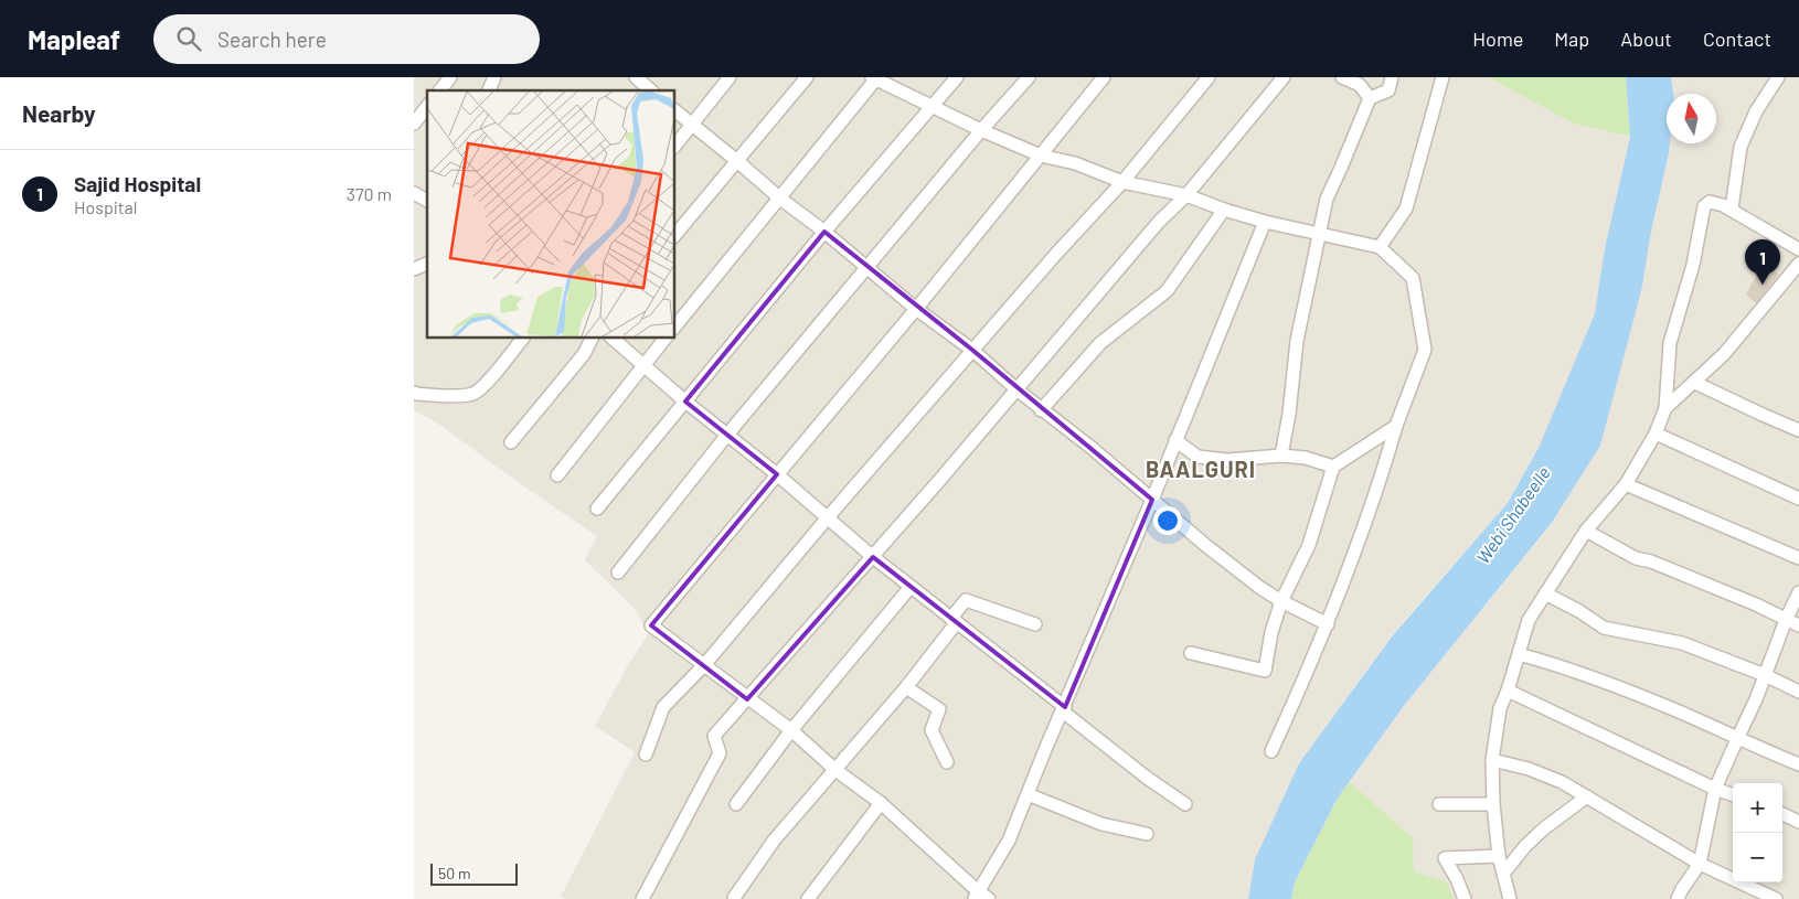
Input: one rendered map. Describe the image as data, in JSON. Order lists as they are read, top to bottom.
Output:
{
  "districts": ["BAALGURI"],
  "water": ["Webi Shabeelle"],
  "scale_bar": "50 m",
  "north": "top",
  "page": {
    "header": "Mapleaf",
    "search": "Search here",
    "nav": [
      "Home",
      "Map",
      "About",
      "Contact"
    ],
    "heading": "Nearby",
    "list": [
      {
        "mark": "1",
        "name": "Sajid Hospital",
        "note": "Hospital",
        "value": "370 m"
      }
    ],
    "pins": "1",
    "map_buttons": ["+", "−"],
    "scale": "50 m"
  }
}
